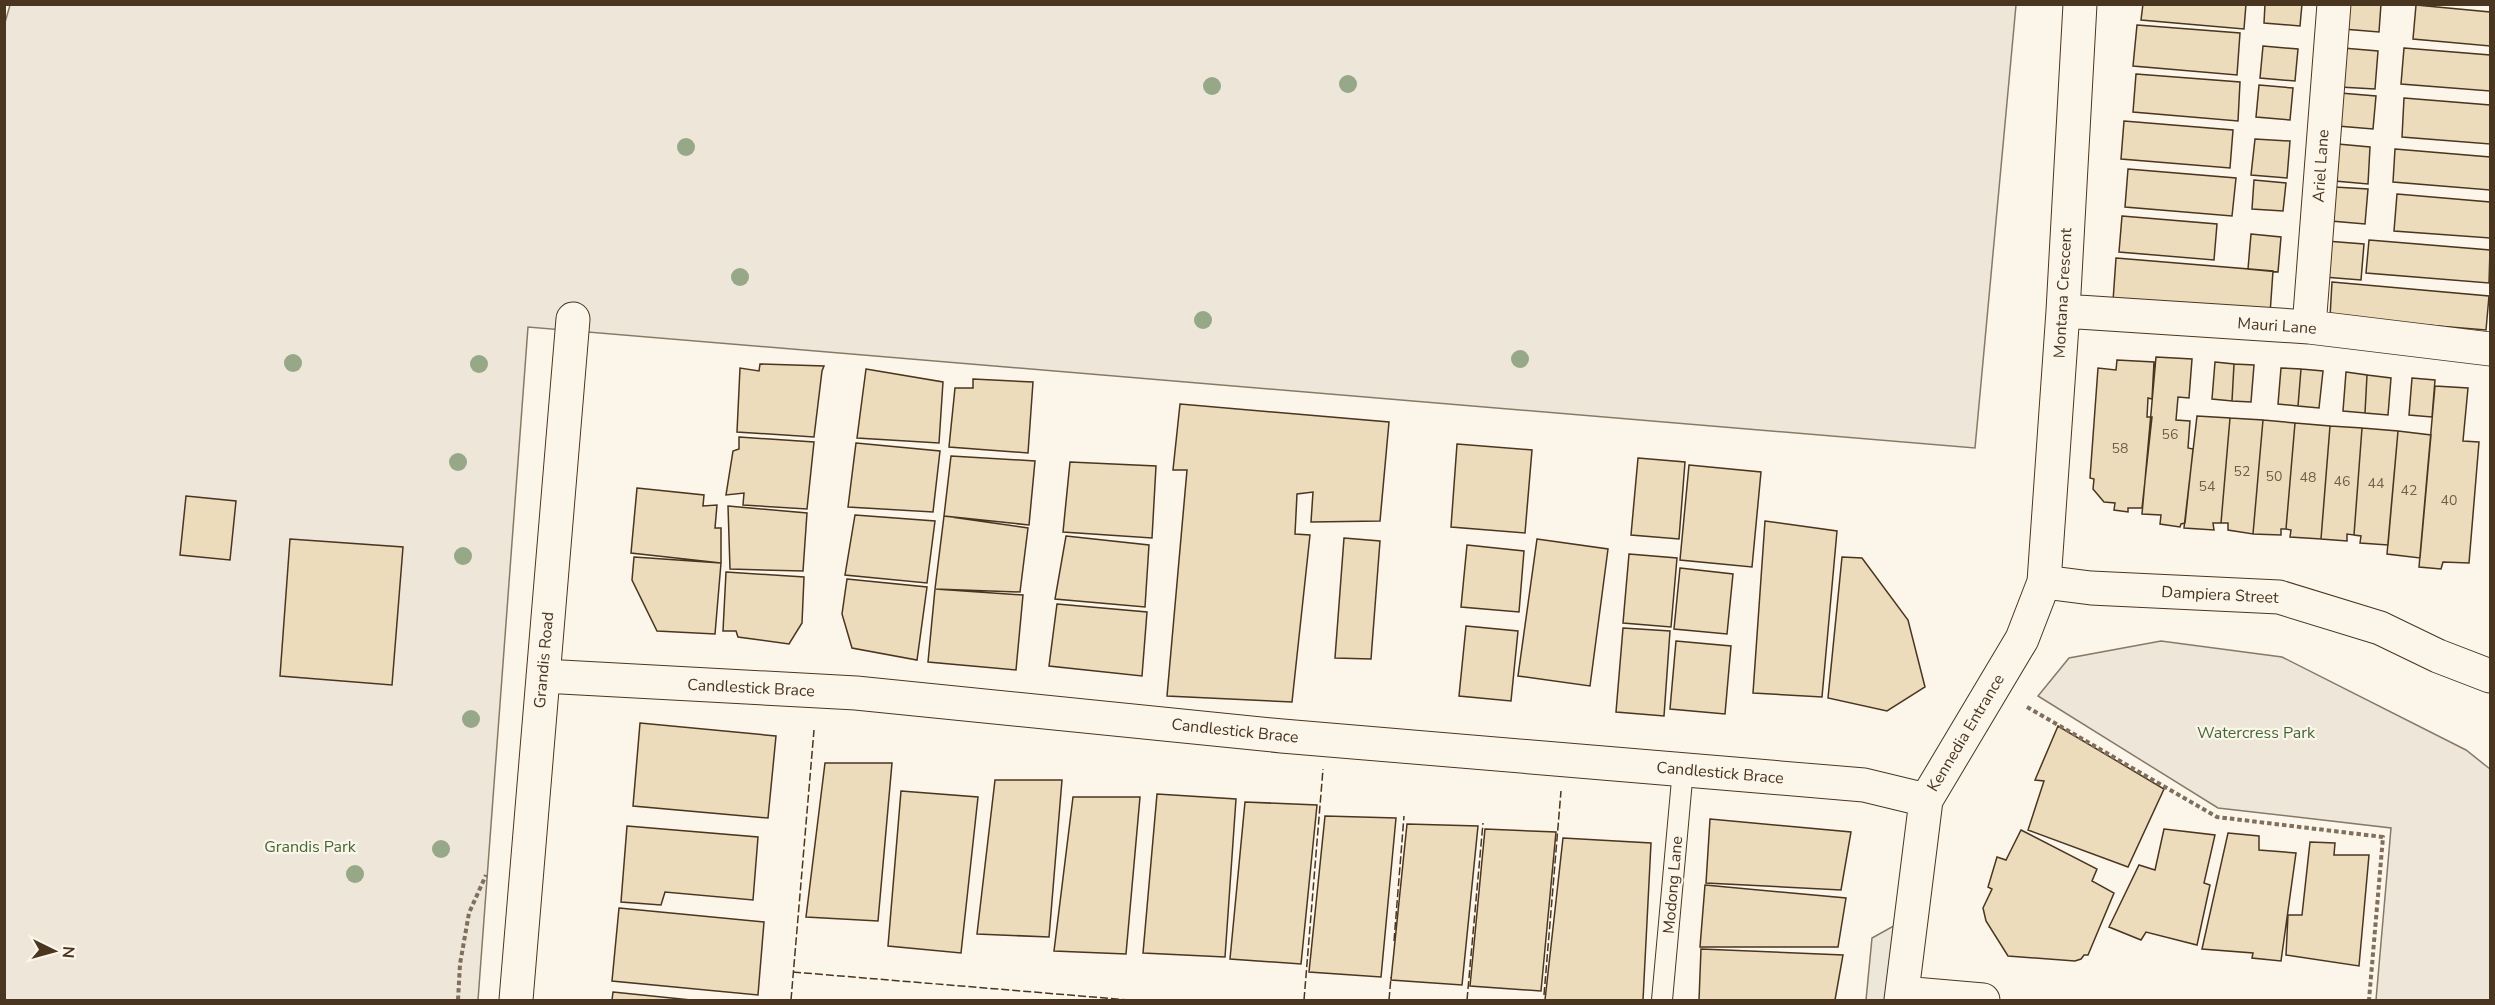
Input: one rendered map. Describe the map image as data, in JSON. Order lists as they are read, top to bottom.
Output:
{
  "streets": {
    "street": [
      "Ariel Lane",
      "Montana Crescent",
      "Mauri Lane",
      "Dampiera Street",
      "Grandis Road",
      "Candlestick Brace",
      "Kennedia Entrance"
    ],
    "lane": ["Modong Lane"]
  },
  "crossings": [
    ["Ariel Lane", "Mauri Lane"],
    ["Montana Crescent", "Mauri Lane"],
    ["Montana Crescent", "Dampiera Street"],
    ["Montana Crescent", "Kennedia Entrance"],
    ["Dampiera Street", "Kennedia Entrance"],
    ["Grandis Road", "Candlestick Brace"],
    ["Candlestick Brace", "Kennedia Entrance"],
    ["Candlestick Brace", "Modong Lane"]
  ],
  "parks": ["Watercress Park", "Grandis Park"],
  "house_numbers": [
    "56",
    "58",
    "52",
    "50",
    "48",
    "46",
    "44",
    "54",
    "42",
    "40"
  ],
  "north": "right"
}
